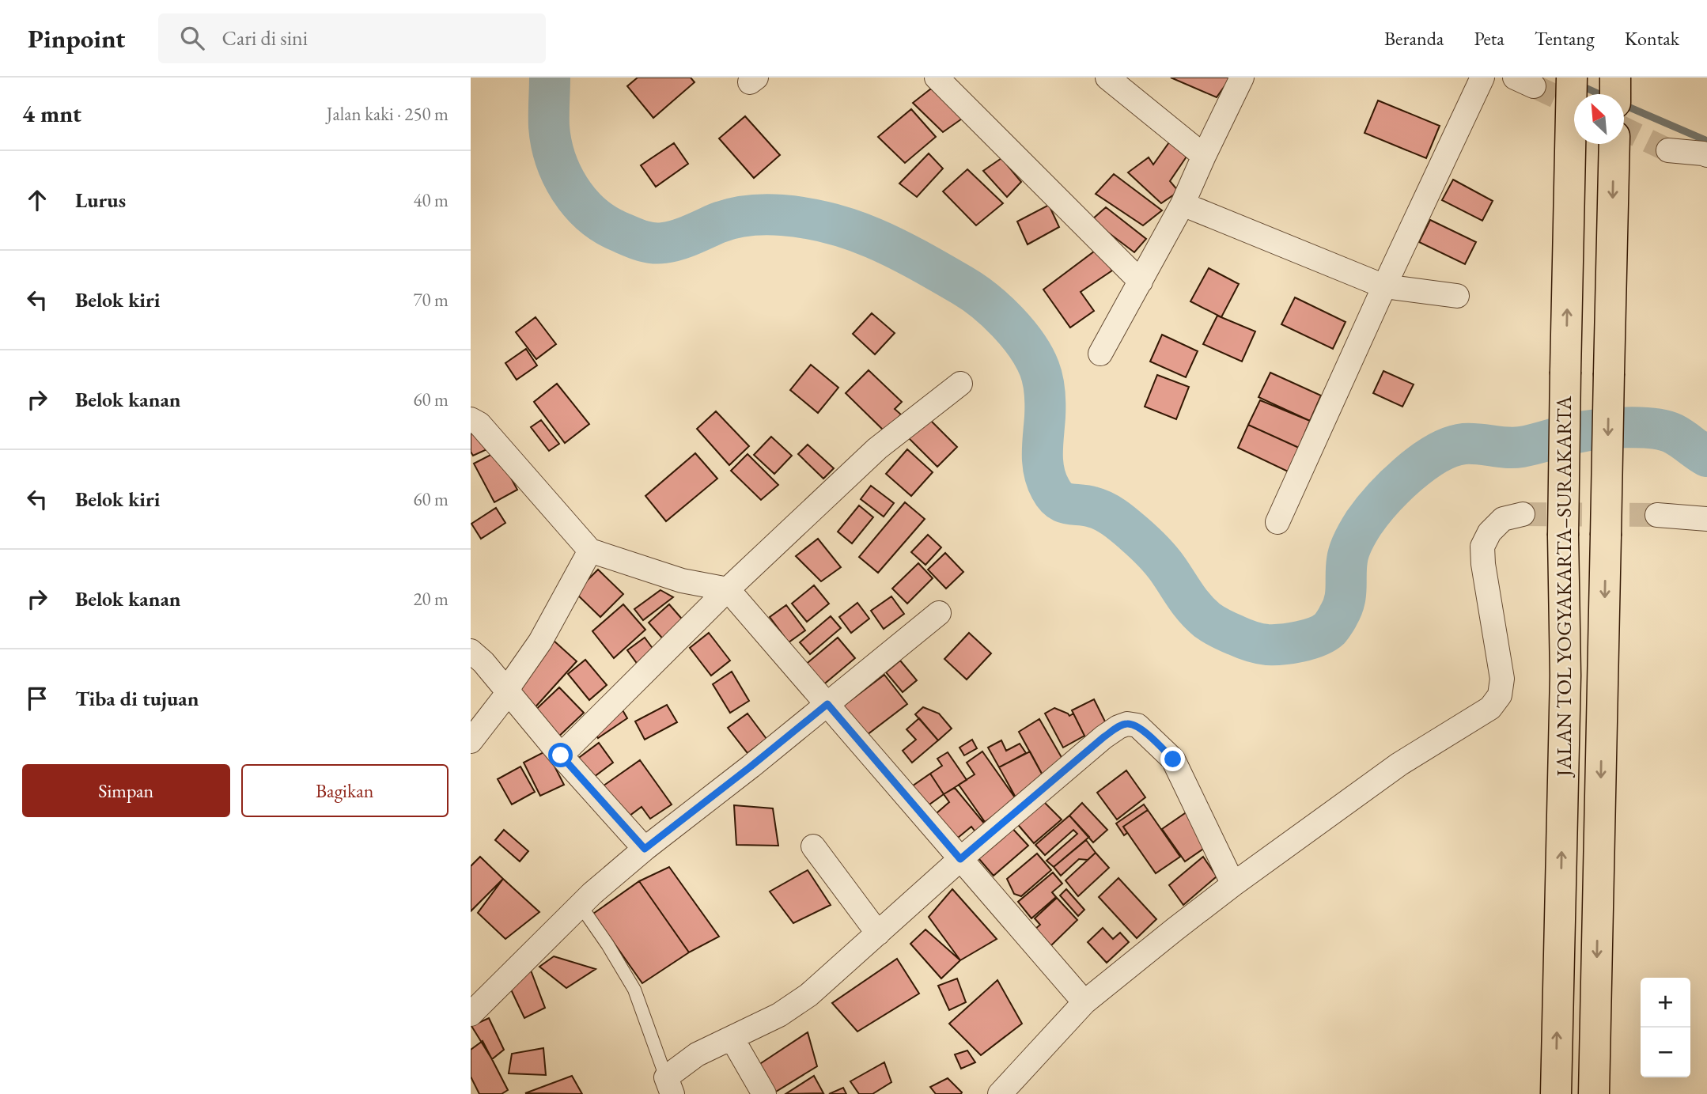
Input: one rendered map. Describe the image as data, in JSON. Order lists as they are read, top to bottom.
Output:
{
  "streets": {
    "highway": ["JALAN TOL YOGYAKARTA–SURAKARTA"]
  },
  "north": "top left",
  "page": {
    "header": "Pinpoint",
    "search": "Cari di sini",
    "nav": [
      "Beranda",
      "Peta",
      "Tentang",
      "Kontak"
    ],
    "heading": ["4 mnt", "Jalan kaki · 250 m"],
    "list": [
      ["Lurus", "40 m"],
      ["Belok kiri", "70 m"],
      ["Belok kanan", "60 m"],
      ["Belok kiri", "60 m"],
      ["Belok kanan", "20 m"],
      "Tiba di tujuan"
    ],
    "buttons": ["Simpan", "Bagikan"],
    "map_buttons": ["+", "−"]
  }
}
